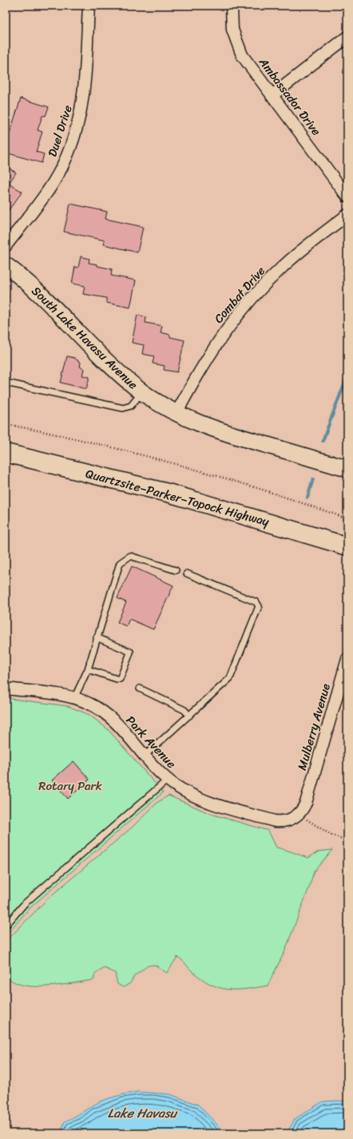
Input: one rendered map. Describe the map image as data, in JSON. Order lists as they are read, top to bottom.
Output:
{
  "streets": {
    "highway": ["Quartzsite–Parker–Topock Highway"],
    "main road": ["South Lake Havasu Avenue"],
    "street": [
      "Ambassador Drive",
      "Duel Drive",
      "Combat Drive",
      "Mulberry Avenue",
      "Park Avenue"
    ]
  },
  "crossings": [
    ["Combat Drive", "South Lake Havasu Avenue"],
    ["Mulberry Avenue", "Park Avenue"]
  ],
  "water": ["Lake Havasu"],
  "parks": ["Rotary Park"]
}
